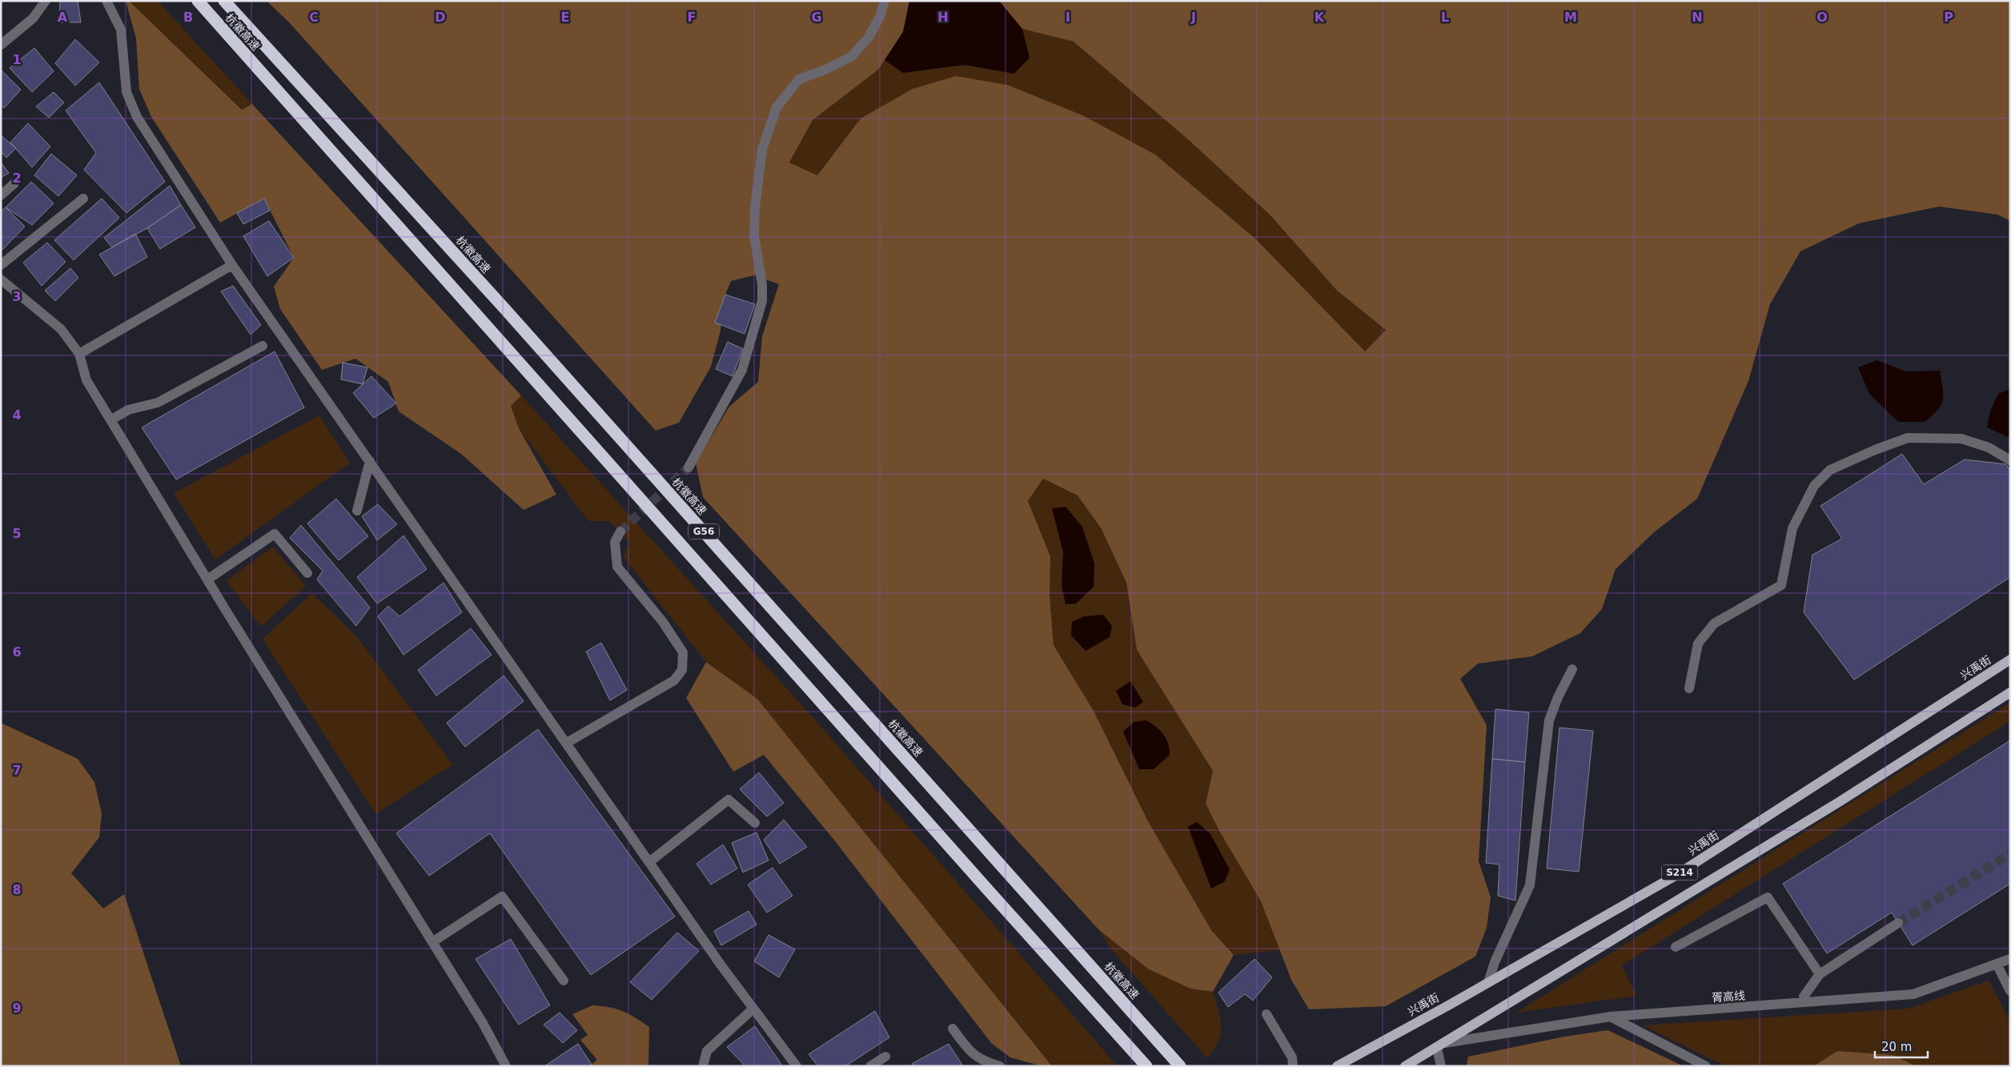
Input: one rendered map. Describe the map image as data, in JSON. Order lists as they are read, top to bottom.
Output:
{
  "streets": {
    "highway": ["杭徽高速", "G56"],
    "main road": ["兴禹街", "S214"],
    "street": ["胥高线"]
  },
  "crossings": [
    ["S214", "胥高线"]
  ],
  "scale_bar": "20 m",
  "grid": {
    "columns": [
      "A",
      "B",
      "C",
      "D",
      "E",
      "F",
      "G",
      "H",
      "I",
      "J",
      "K",
      "L",
      "M",
      "N",
      "O",
      "P"
    ],
    "rows": [
      "1",
      "2",
      "3",
      "4",
      "5",
      "6",
      "7",
      "8",
      "9"
    ]
  }
}
